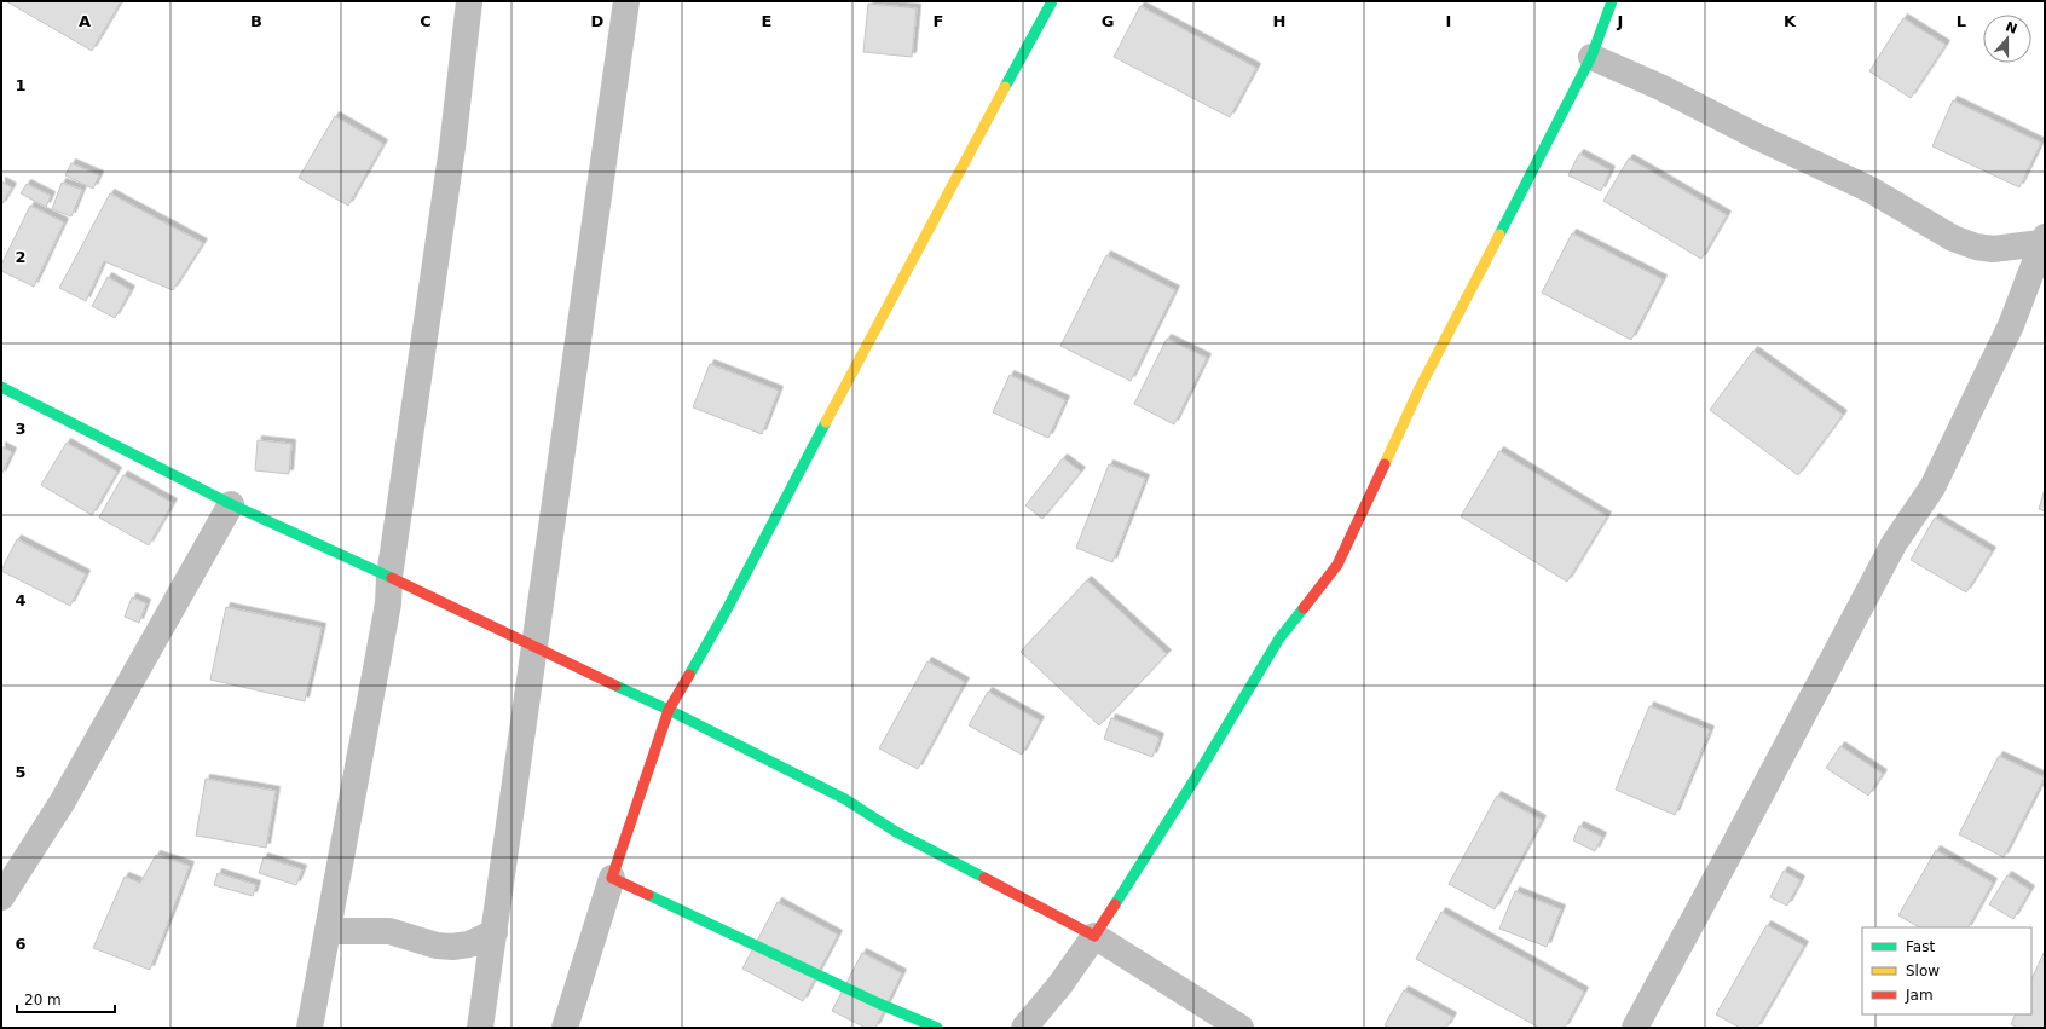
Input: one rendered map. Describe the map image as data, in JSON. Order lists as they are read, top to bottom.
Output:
{
  "legend": ["Fast", "Slow", "Jam"],
  "scale_bar": "20 m",
  "north": "top",
  "grid": {
    "columns": [
      "A",
      "B",
      "C",
      "D",
      "E",
      "F",
      "G",
      "H",
      "I",
      "J",
      "K",
      "L"
    ],
    "rows": [
      "1",
      "2",
      "3",
      "4",
      "5",
      "6"
    ]
  }
}
